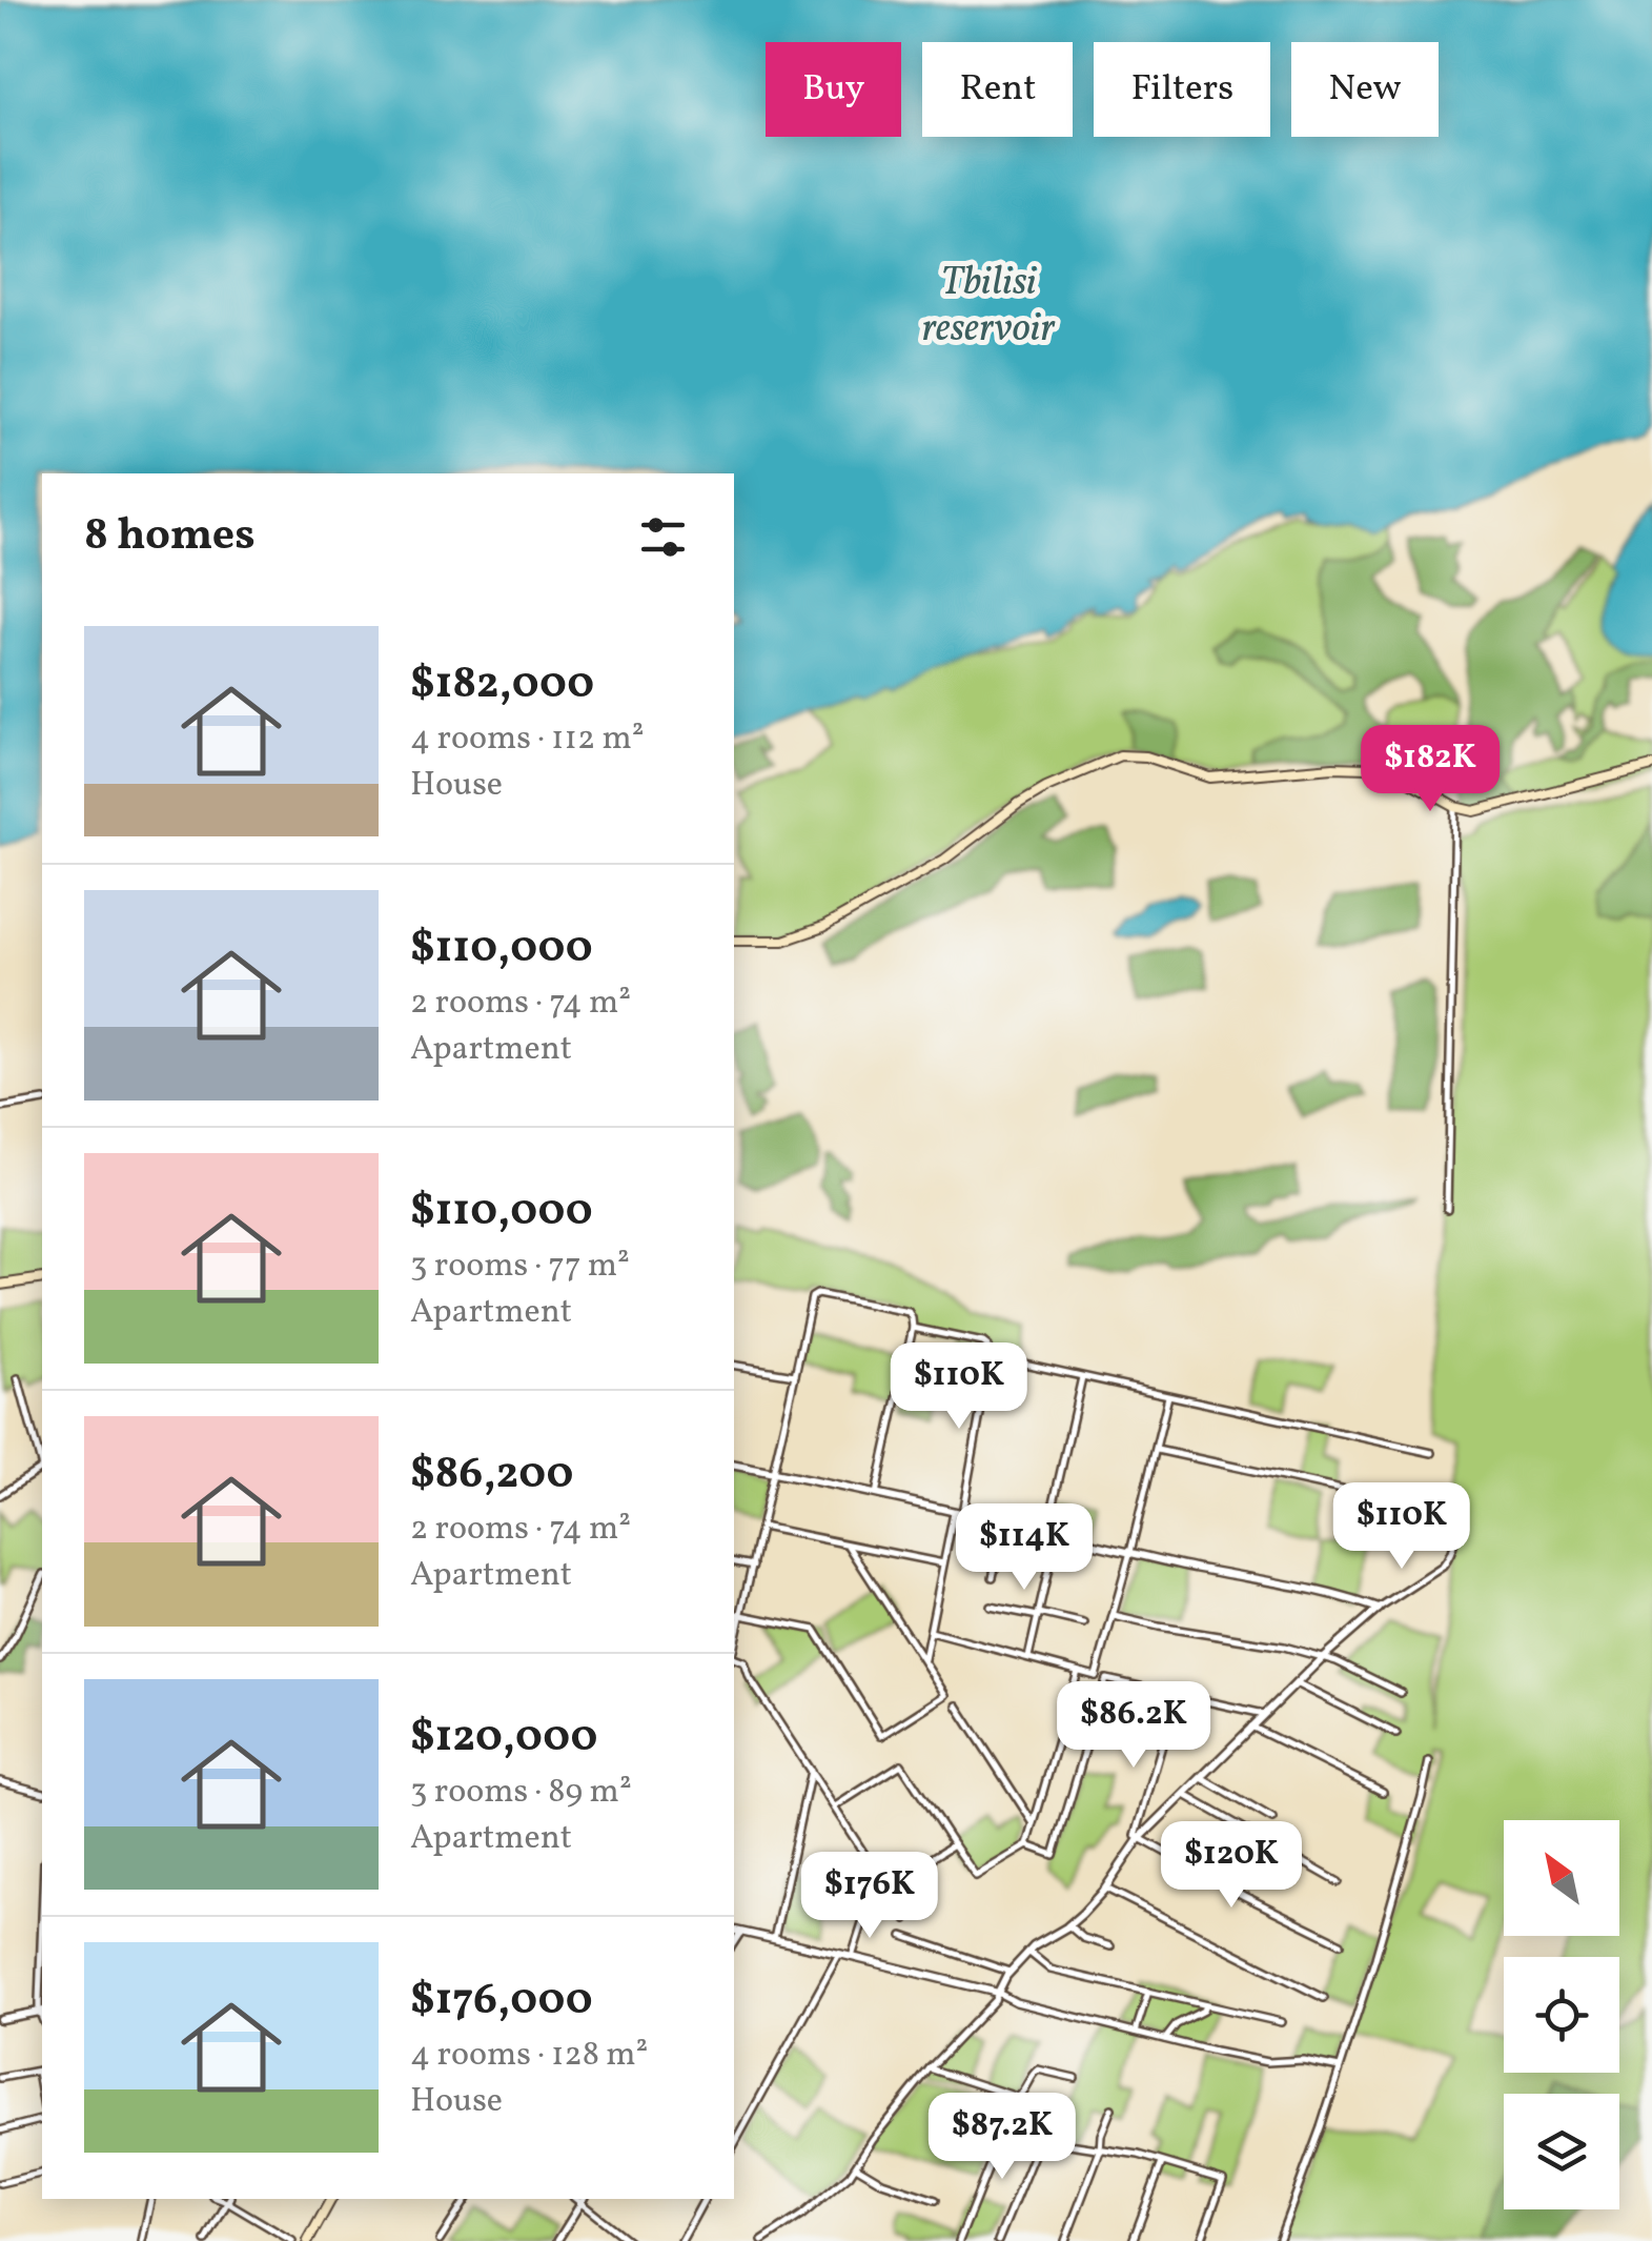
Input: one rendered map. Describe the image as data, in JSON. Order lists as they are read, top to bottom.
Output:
{
  "water": ["Tbilisi reservoir"],
  "north": "top left",
  "page": {
    "chip": [
      "Buy",
      "Rent",
      "Filters",
      "New"
    ],
    "heading": "8 homes",
    "list": [
      {
        "name": "$182,000",
        "note": "4 rooms · 112 m² · House"
      },
      {
        "name": "$110,000",
        "note": "2 rooms · 74 m² · Apartment"
      },
      {
        "name": "$110,000",
        "note": "3 rooms · 77 m² · Apartment"
      },
      {
        "name": "$86,200",
        "note": "2 rooms · 74 m² · Apartment"
      },
      {
        "name": "$120,000",
        "note": "3 rooms · 89 m² · Apartment"
      },
      {
        "name": "$176,000",
        "note": "4 rooms · 128 m² · House"
      }
    ],
    "price": [
      "$182K",
      "$110K",
      "$110K",
      "$114K",
      "$86.2K",
      "$120K",
      "$176K",
      "$87.2K"
    ]
  }
}
